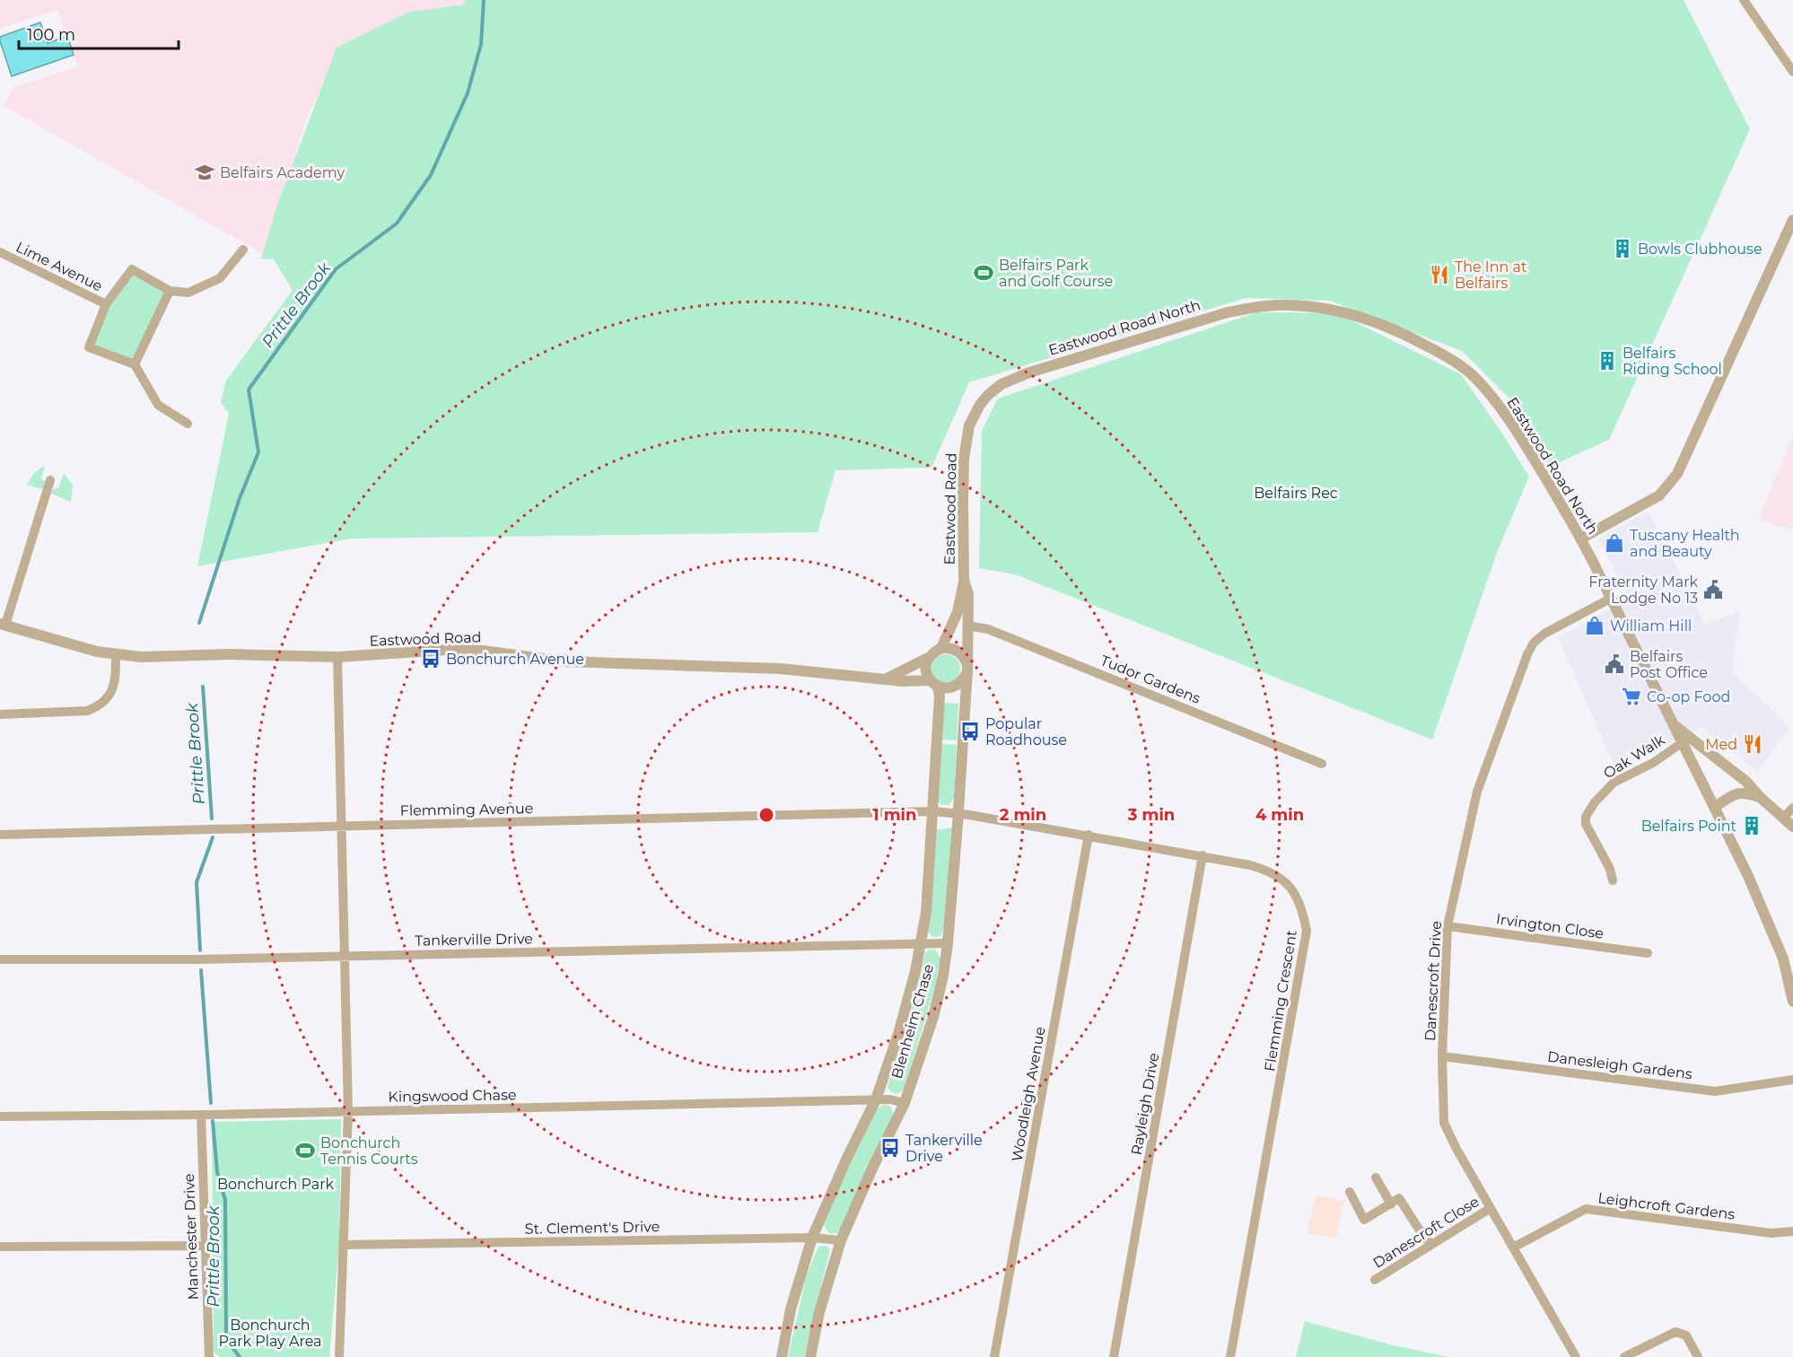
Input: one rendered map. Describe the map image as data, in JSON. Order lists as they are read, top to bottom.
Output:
{
  "streets": {
    "street": [
      "Lime Avenue",
      "Eastwood Road North",
      "Eastwood Road",
      "Tudor Gardens",
      "Oak Walk",
      "Flemming Avenue",
      "Irvington Close",
      "Tankerville Drive",
      "Danescroft Drive",
      "Flemming Crescent",
      "Blenheim Chase",
      "Danesleigh Gardens",
      "Woodleigh Avenue",
      "Kingswood Chase",
      "Rayleigh Drive",
      "Leighcroft Gardens",
      "St. Clement's Drive",
      "Danescroft Close",
      "Manchester Drive"
    ]
  },
  "crossings": [
    ["Eastwood Road North", "Eastwood Road"],
    ["Eastwood Road North", "Oak Walk"],
    ["Eastwood Road North", "Danescroft Drive"],
    ["Eastwood Road", "Tudor Gardens"],
    ["Eastwood Road", "Blenheim Chase"],
    ["Flemming Avenue", "Flemming Crescent"],
    ["Flemming Avenue", "Blenheim Chase"],
    ["Irvington Close", "Danescroft Drive"],
    ["Tankerville Drive", "Blenheim Chase"],
    ["Danescroft Drive", "Danesleigh Gardens"],
    ["Danescroft Drive", "Leighcroft Gardens"],
    ["Danescroft Drive", "Danescroft Close"],
    ["Flemming Crescent", "Blenheim Chase"],
    ["Flemming Crescent", "Woodleigh Avenue"],
    ["Flemming Crescent", "Rayleigh Drive"],
    ["Blenheim Chase", "Kingswood Chase"],
    ["Blenheim Chase", "St. Clement's Drive"],
    ["Kingswood Chase", "Manchester Drive"]
  ],
  "water": ["Prittle Brook"],
  "parks": ["Belfairs Rec", "Bonchurch Park", "Bonchurch Park Play Area"],
  "places": {
    "school or university": ["Belfairs Academy"],
    "building": ["Bowls Clubhouse", "Belfairs Riding School", "Belfairs Point"],
    "sports": ["Belfairs Park and Golf Course", "Bonchurch Tennis Courts"],
    "restaurant": ["The Inn at Belfairs", "Med"],
    "shop": ["Tuscany Health and Beauty", "William Hill"],
    "public building": ["Fraternity Mark Lodge No 13", "Belfairs Post Office"],
    "bus stop": ["Bonchurch Avenue", "Popular Roadhouse", "Tankerville Drive"],
    "supermarket": ["Co-op Food"]
  },
  "scale_bar": "100 m",
  "rings": [
    "1 min",
    "2 min",
    "3 min",
    "4 min"
  ]
}
